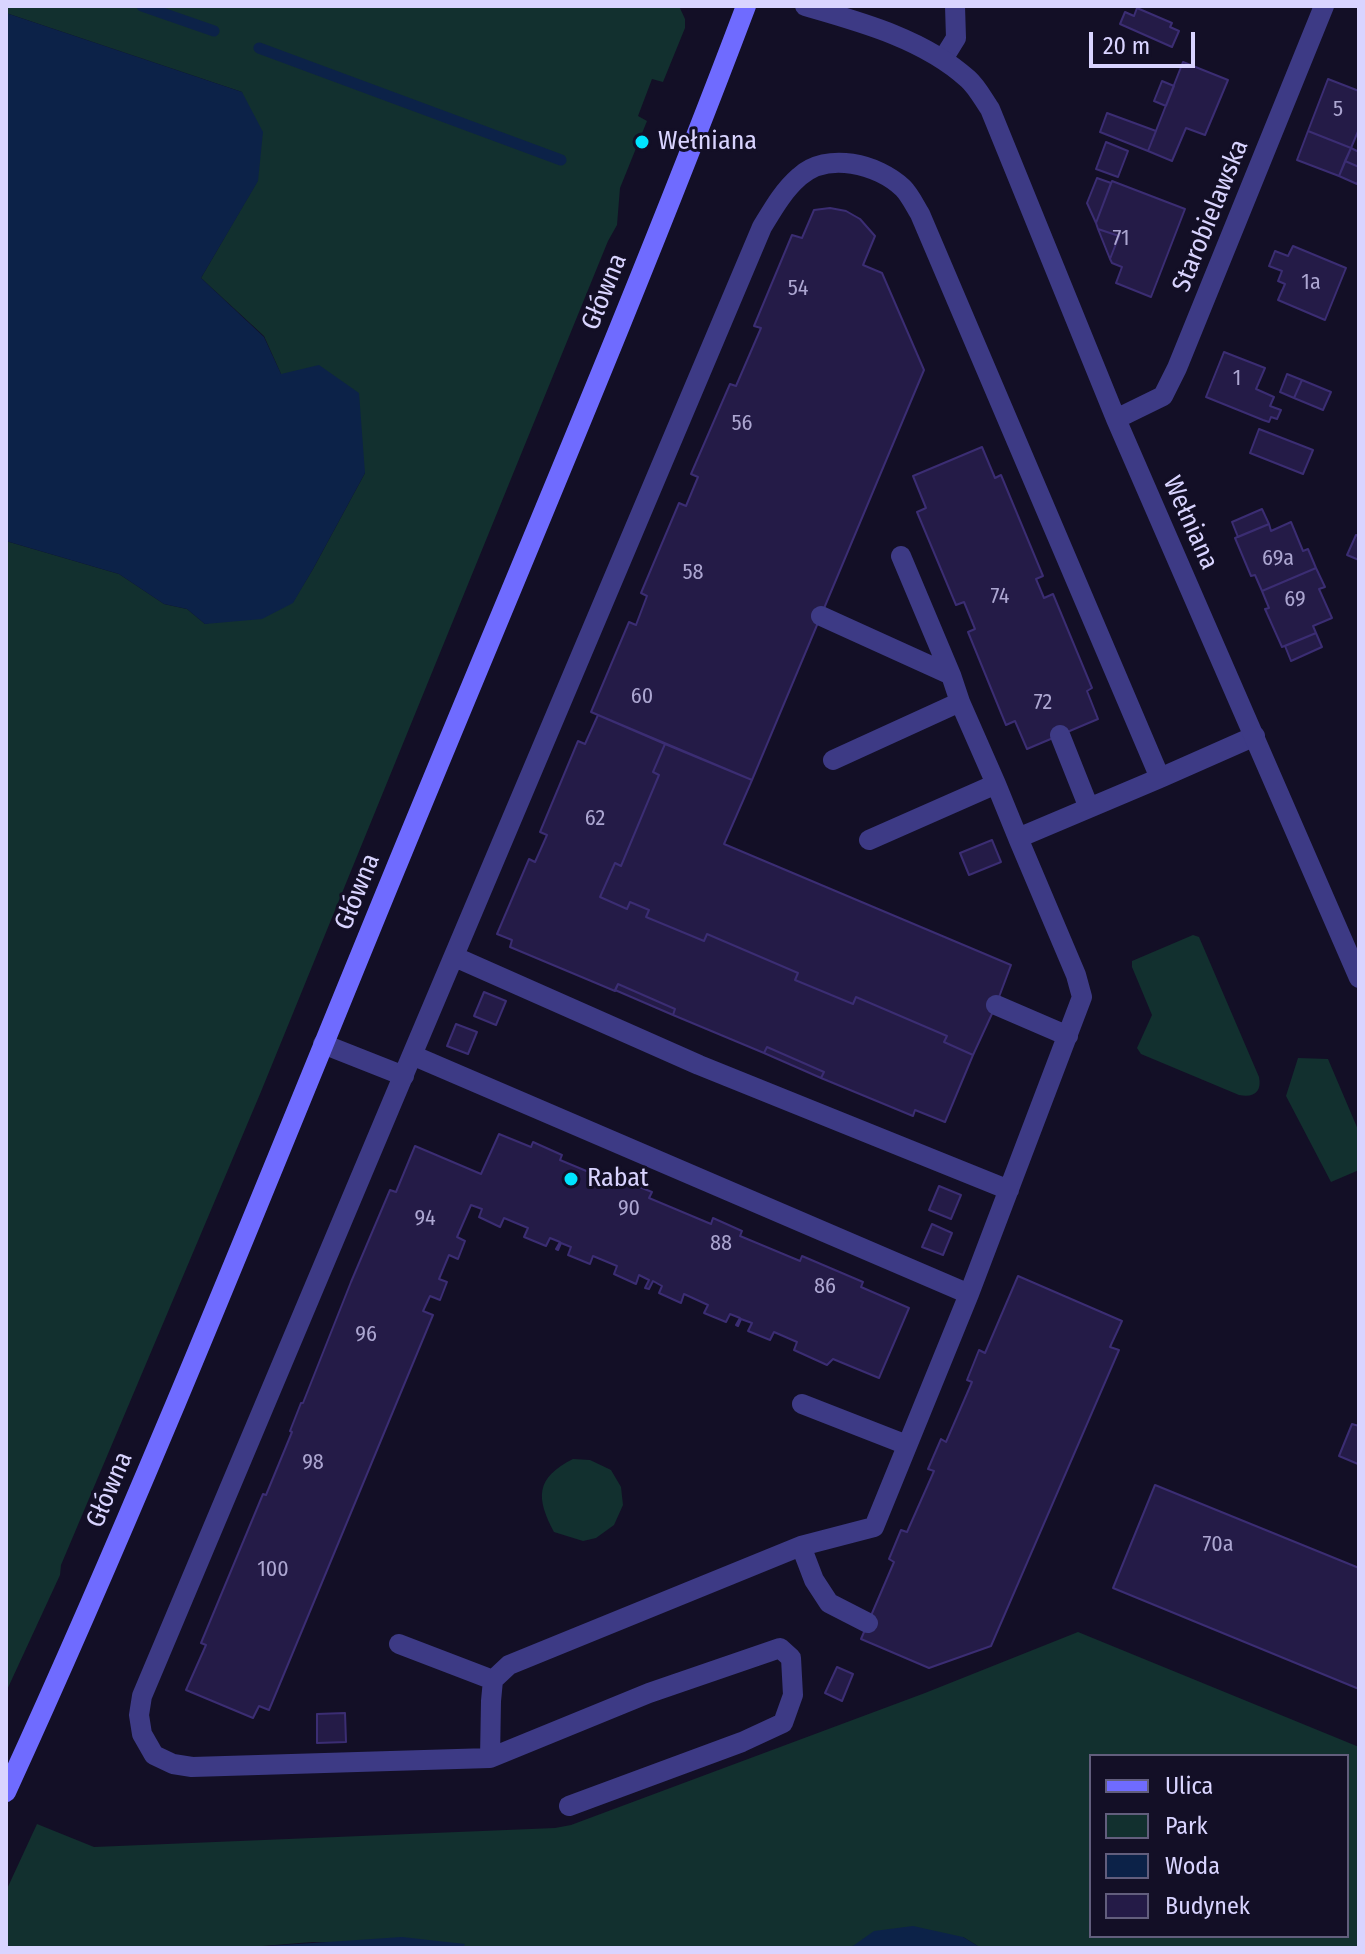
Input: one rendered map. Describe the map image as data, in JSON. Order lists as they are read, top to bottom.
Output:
{
  "streets": {
    "street": ["Starobielawska", "Główna", "Wełniana"]
  },
  "crossings": [
    ["Starobielawska", "Wełniana"]
  ],
  "places": ["Wełniana", "Rabat"],
  "house_numbers": [
    "5",
    "71",
    "1a",
    "54",
    "1",
    "56",
    "69a",
    "58",
    "74",
    "69",
    "60",
    "72",
    "62",
    "90",
    "94",
    "88",
    "86",
    "96",
    "98",
    "70a",
    "100"
  ],
  "legend": [
    "Ulica",
    "Park",
    "Woda",
    "Budynek"
  ],
  "scale_bar": "20 m"
}
